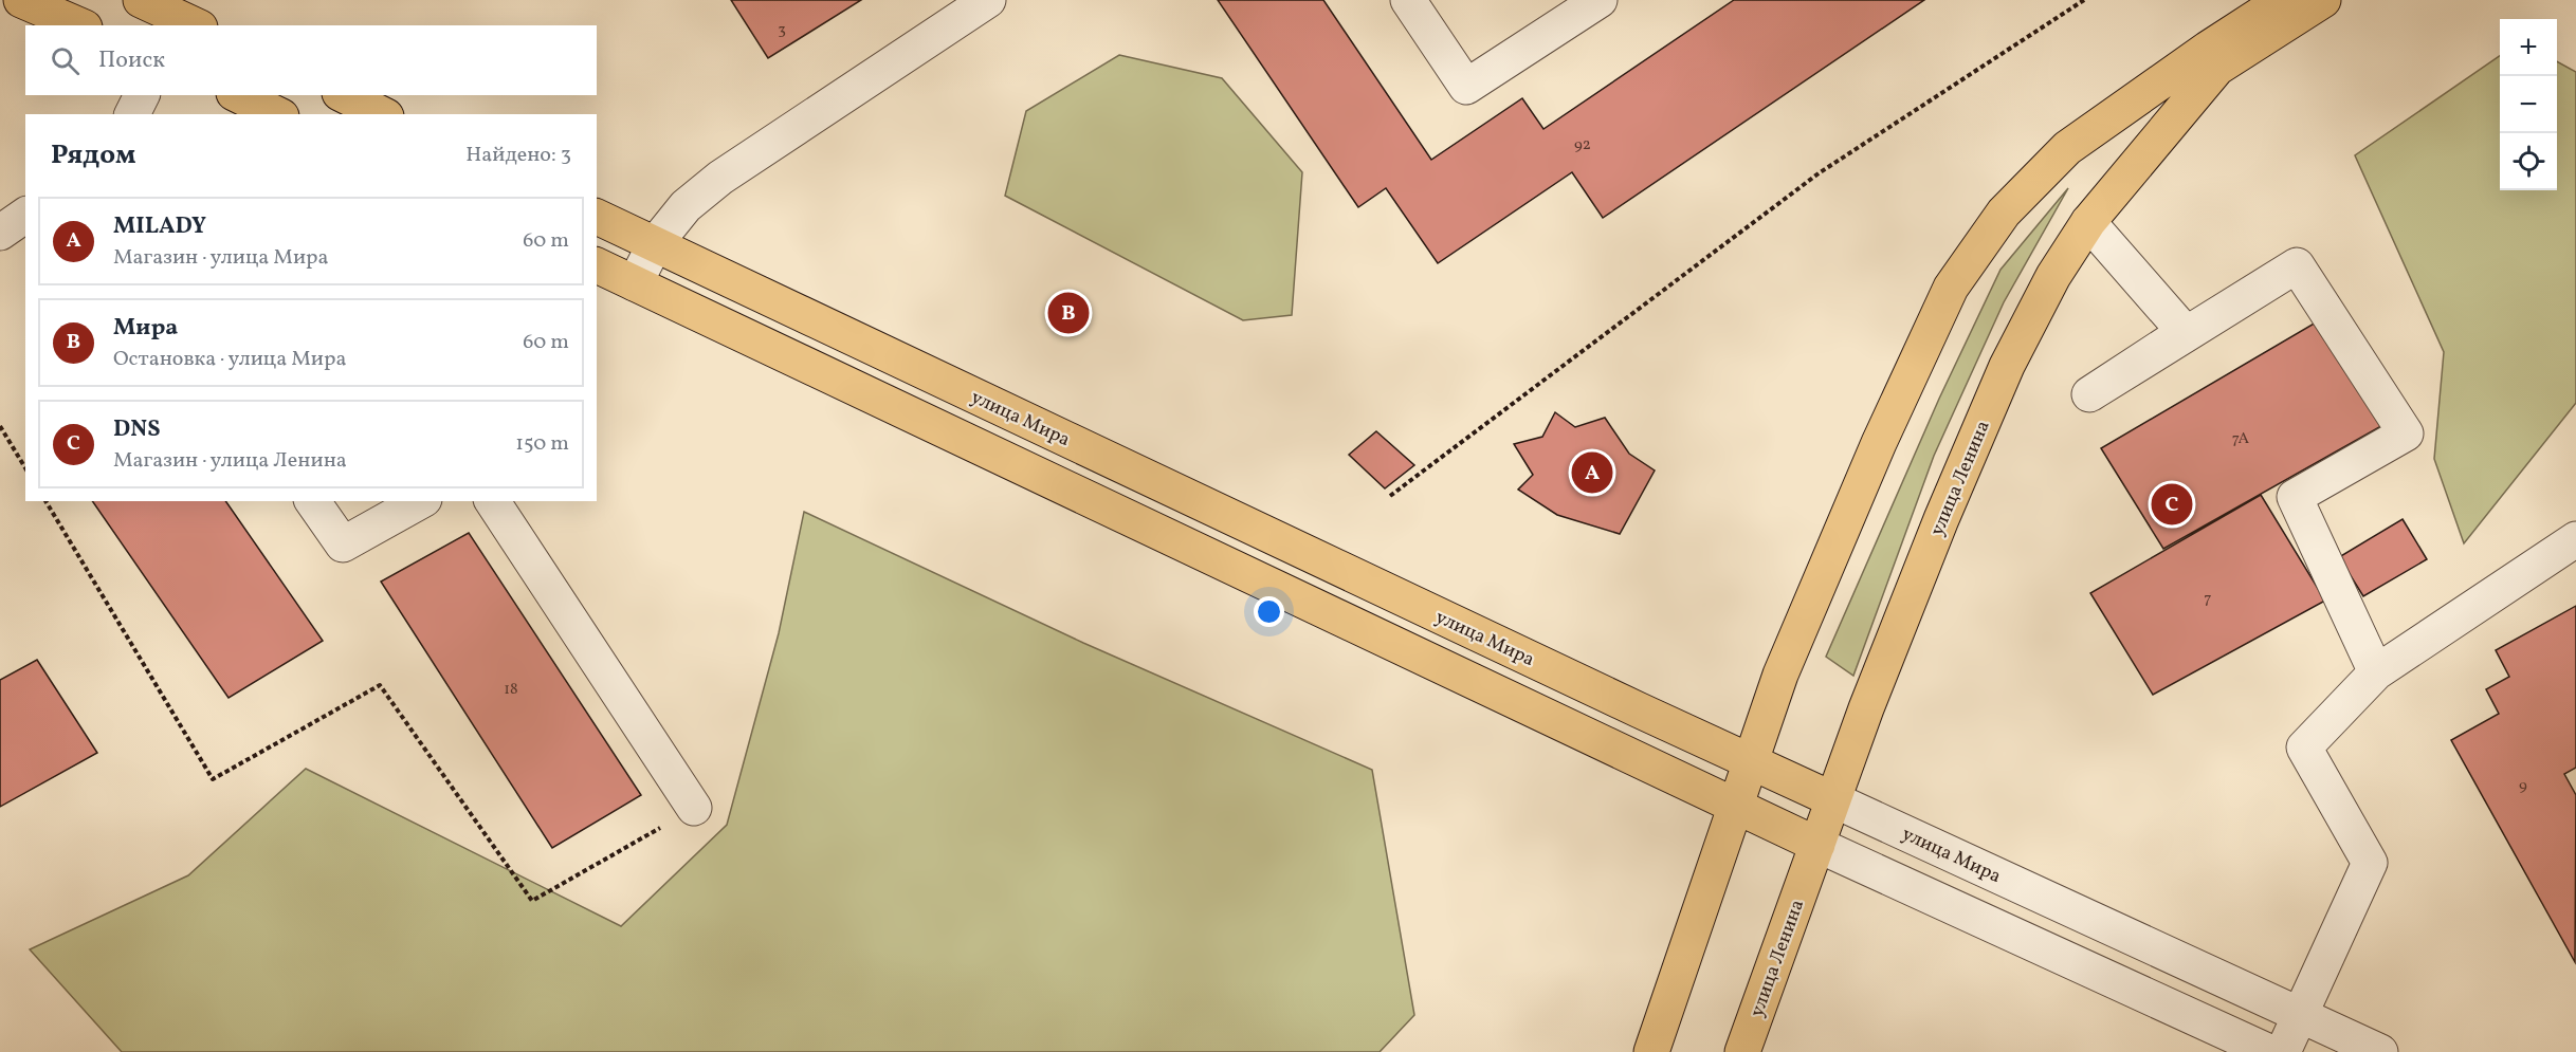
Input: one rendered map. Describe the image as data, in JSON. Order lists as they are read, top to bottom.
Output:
{
  "streets": {
    "main road": ["улица Мира", "улица Ленина"]
  },
  "crossings": [
    ["улица Мира", "улица Ленина"]
  ],
  "house_numbers": [
    "3",
    "92",
    "7А",
    "7",
    "18",
    "9"
  ],
  "page": {
    "map_buttons": ["+", "−"],
    "search": "Поиск",
    "heading": ["Рядом", "Найдено: 3"],
    "list": [
      {
        "mark": "A",
        "name": "МILADY",
        "note": "Магазин · улица Мира",
        "value": "60 m"
      },
      {
        "mark": "B",
        "name": "Мира",
        "note": "Остановка · улица Мира",
        "value": "60 m"
      },
      {
        "mark": "C",
        "name": "DNS",
        "note": "Магазин · улица Ленина",
        "value": "150 m"
      }
    ],
    "pins": ["B", "A", "C"]
  }
}
